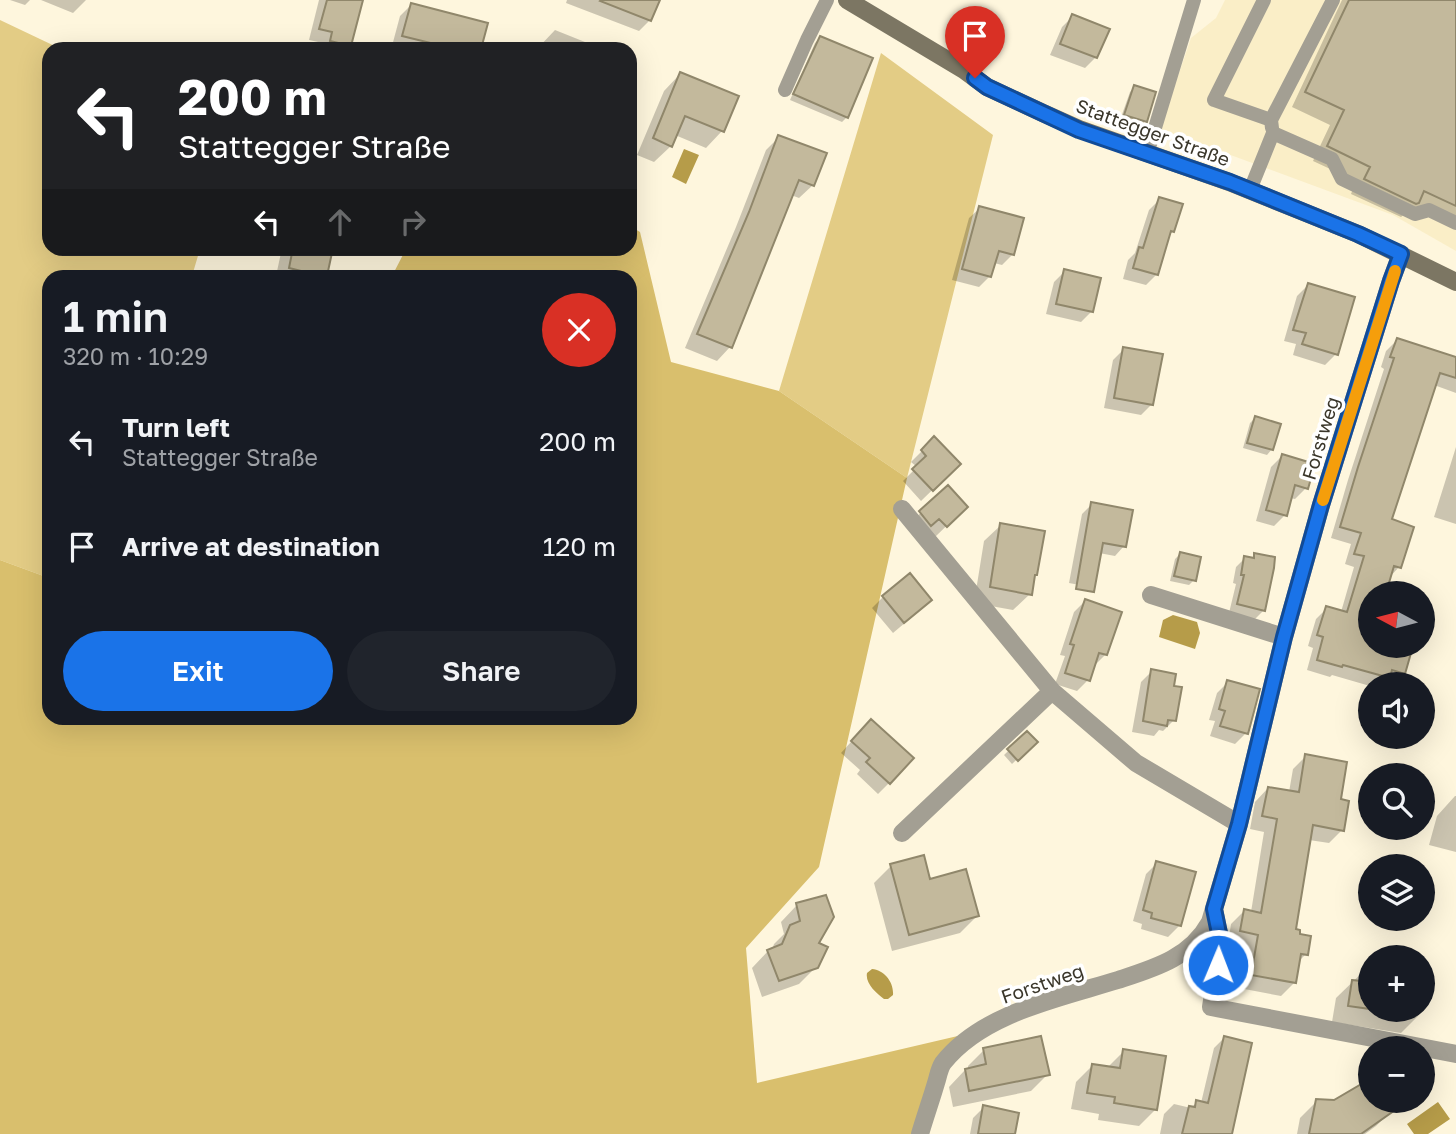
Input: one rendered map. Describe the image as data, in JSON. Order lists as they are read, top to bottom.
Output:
{
  "streets": {
    "main road": ["Stattegger Straße"],
    "street": ["Forstweg"]
  },
  "crossings": [
    ["Stattegger Straße", "Forstweg"]
  ],
  "north": "left",
  "page": {
    "turn": ["200 m", "Stattegger Straße"],
    "heading": ["1 min", "320 m · 10:29"],
    "list": [
      {
        "name": "Turn left",
        "note": "Stattegger Straße",
        "value": "200 m"
      },
      {
        "name": "Arrive at destination",
        "value": "120 m"
      }
    ],
    "map_buttons": ["+", "−"],
    "buttons": ["Exit", "Share"]
  }
}
